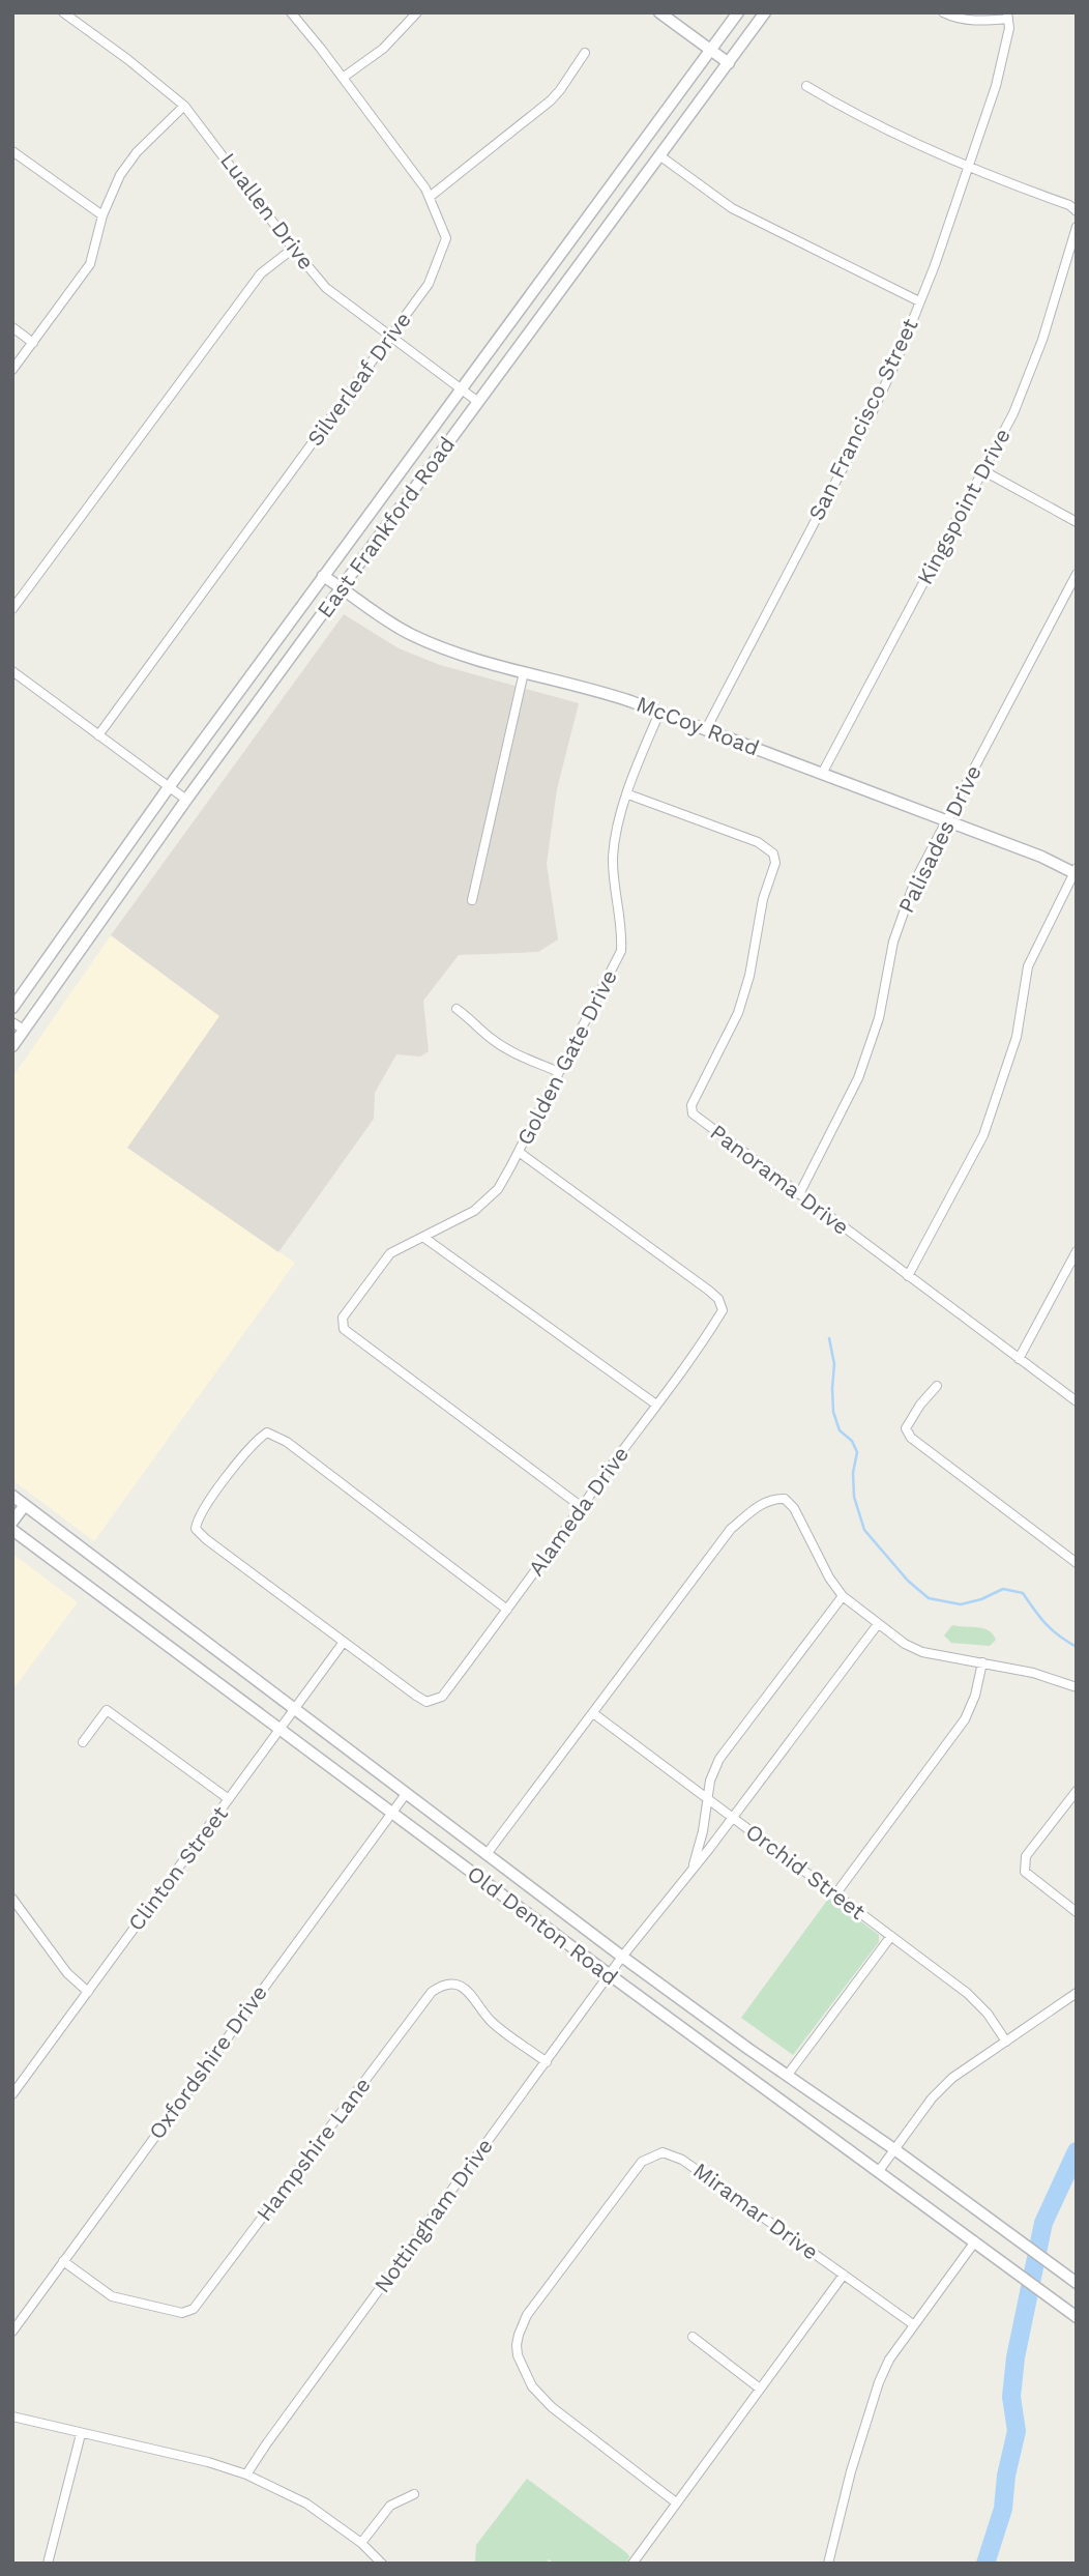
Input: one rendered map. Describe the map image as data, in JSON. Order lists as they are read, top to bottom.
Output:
{
  "streets": {
    "main road": ["East Frankford Road", "McCoy Road", "Old Denton Road"],
    "street": [
      "Luallen Drive",
      "Silverleaf Drive",
      "San Francisco Street",
      "Kingspoint Drive",
      "Palisades Drive",
      "Golden Gate Drive",
      "Panorama Drive",
      "Alameda Drive",
      "Clinton Street",
      "Orchid Street",
      "Oxfordshire Drive",
      "Hampshire Lane",
      "Miramar Drive",
      "Nottingham Drive"
    ]
  },
  "crossings": [
    ["Luallen Drive", "Silverleaf Drive"],
    ["Luallen Drive", "East Frankford Road"],
    ["San Francisco Street", "McCoy Road"],
    ["Kingspoint Drive", "McCoy Road"],
    ["East Frankford Road", "McCoy Road"],
    ["McCoy Road", "Palisades Drive"],
    ["McCoy Road", "Golden Gate Drive"],
    ["Palisades Drive", "Panorama Drive"],
    ["Golden Gate Drive", "Panorama Drive"],
    ["Golden Gate Drive", "Alameda Drive"],
    ["Alameda Drive", "Clinton Street"],
    ["Clinton Street", "Old Denton Road"],
    ["Orchid Street", "Nottingham Drive"],
    ["Old Denton Road", "Oxfordshire Drive"],
    ["Old Denton Road", "Nottingham Drive"],
    ["Oxfordshire Drive", "Hampshire Lane"],
    ["Hampshire Lane", "Nottingham Drive"]
  ]
}
